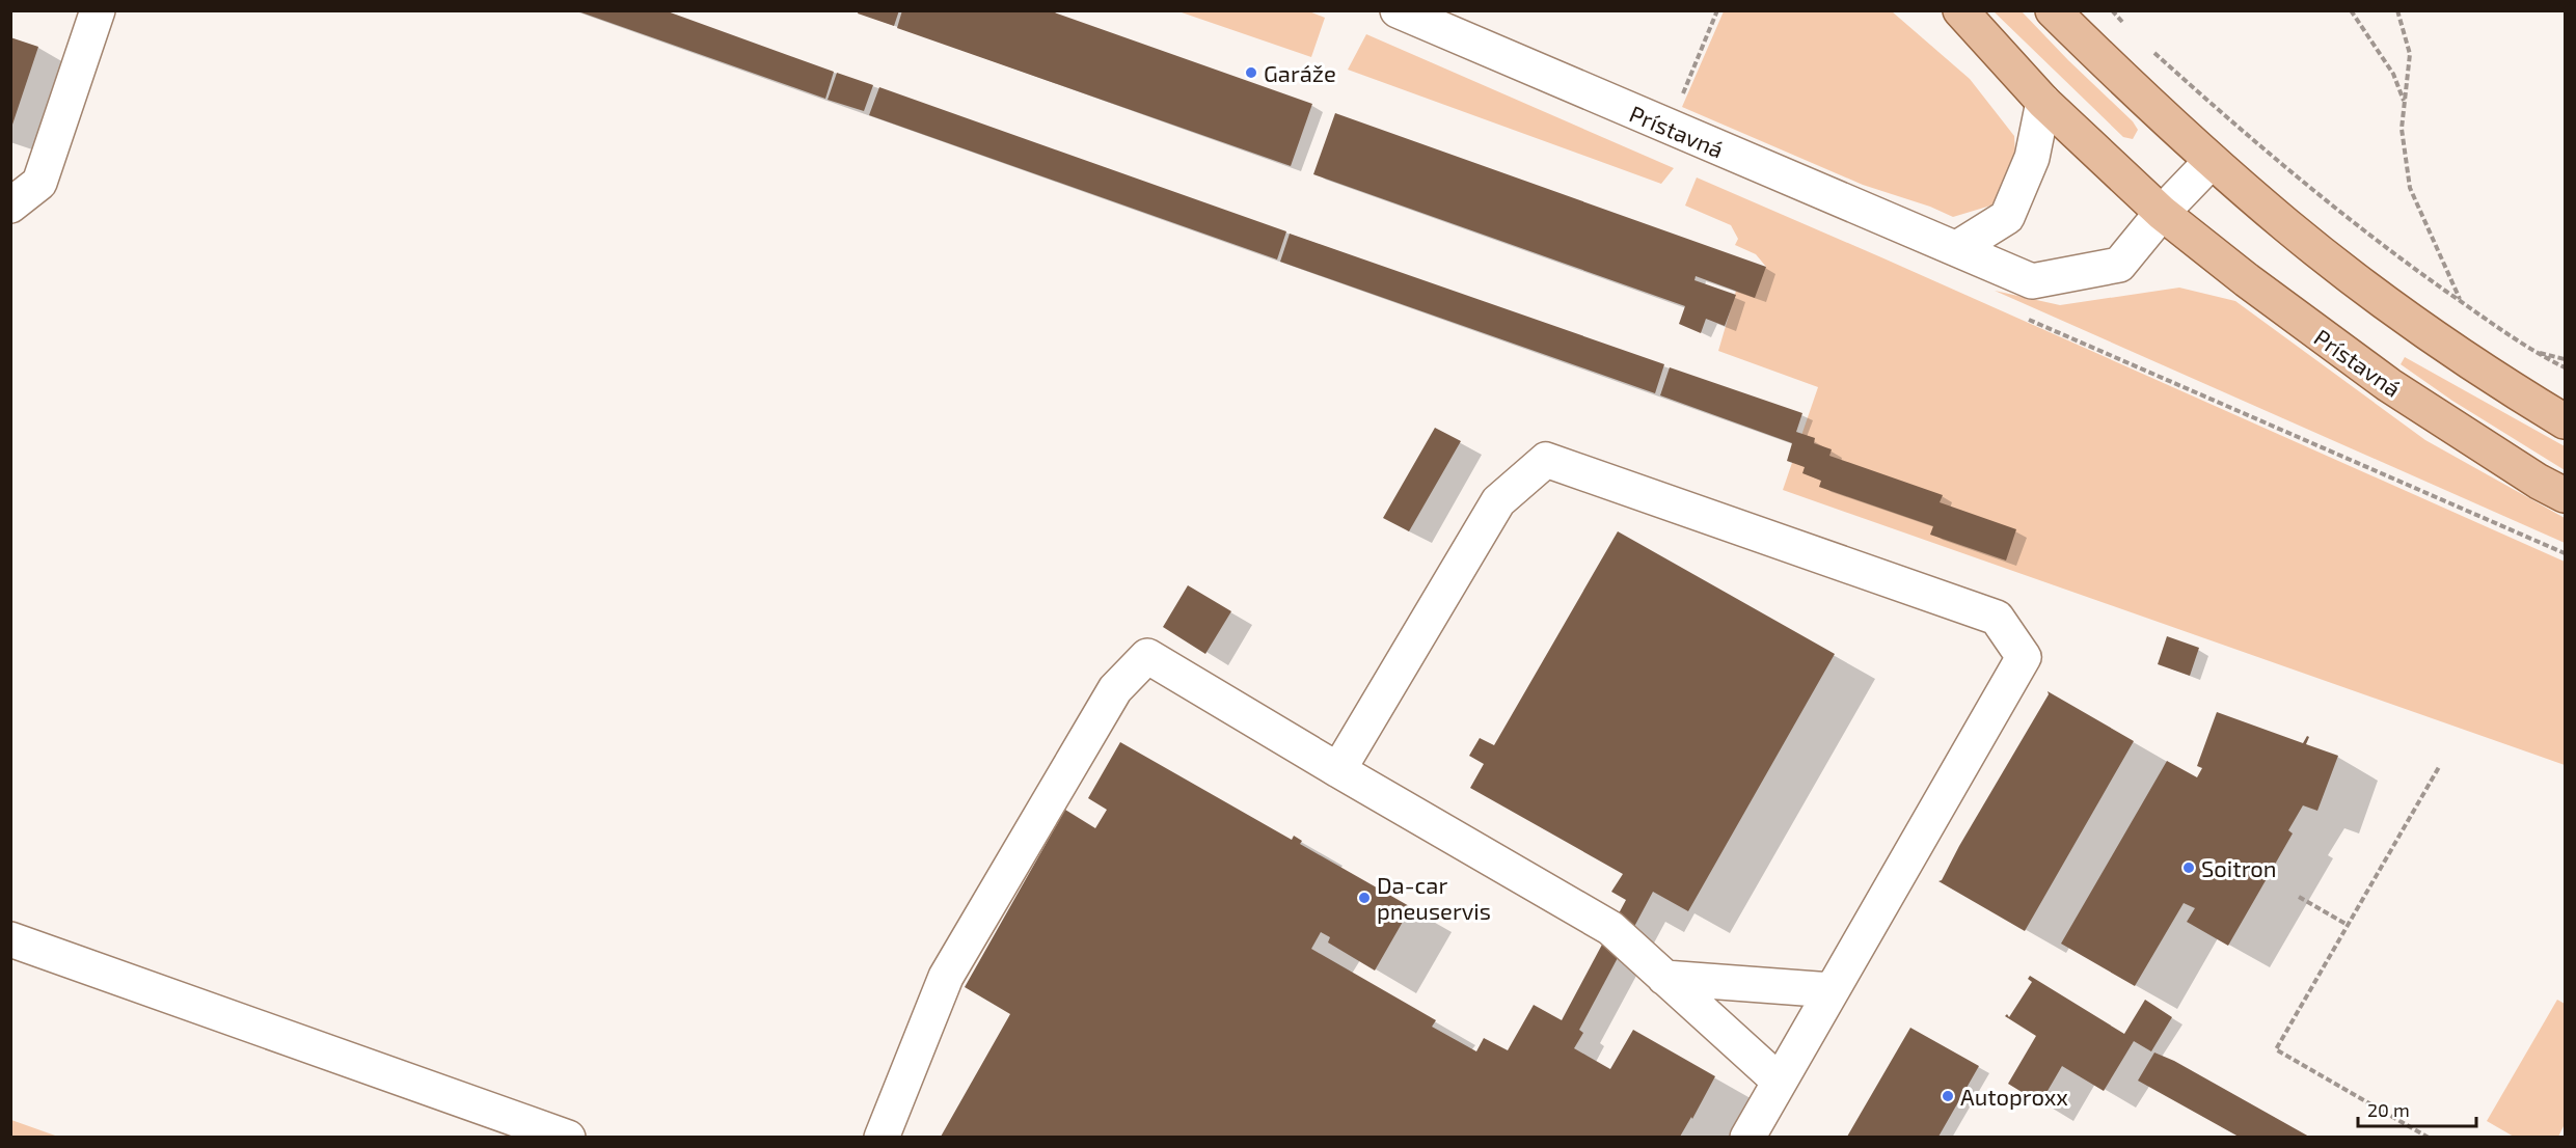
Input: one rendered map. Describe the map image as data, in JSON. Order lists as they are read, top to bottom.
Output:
{
  "streets": {
    "main road": ["Prístavná"]
  },
  "places": [
    "Garáže",
    "Soitron",
    "Da-car pneuservis",
    "Autoproxx"
  ],
  "scale_bar": "20 m"
}
